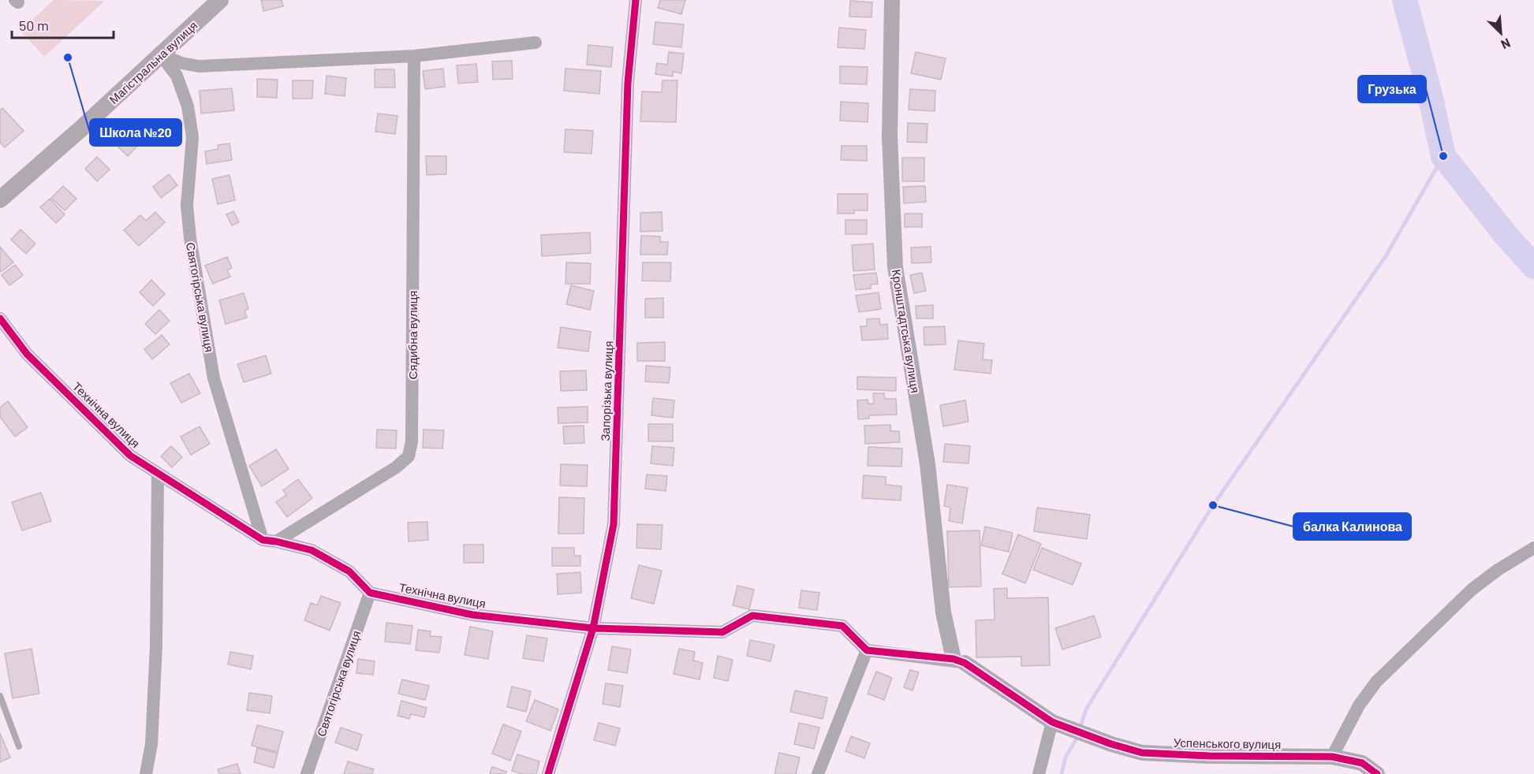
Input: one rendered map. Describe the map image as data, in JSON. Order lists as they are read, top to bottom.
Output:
{
  "streets": {
    "main road": ["Магістральна вулиця"],
    "street": [
      "Святогірська вулиця",
      "Кронштадтська вулиця",
      "Сядибна вулиця",
      "Запорізька вулиця",
      "Технічна вулиця",
      "Успенського вулиця"
    ]
  },
  "crossings": [
    ["Магістральна вулиця", "Святогірська вулиця"],
    ["Святогірська вулиця", "Технічна вулиця"],
    ["Кронштадтська вулиця", "Успенського вулиця"],
    ["Сядибна вулиця", "Технічна вулиця"],
    ["Запорізька вулиця", "Технічна вулиця"]
  ],
  "places": ["Школа №20", "Грузька", "балка Калинова"],
  "scale_bar": "50 m",
  "north": "bottom right"
}
